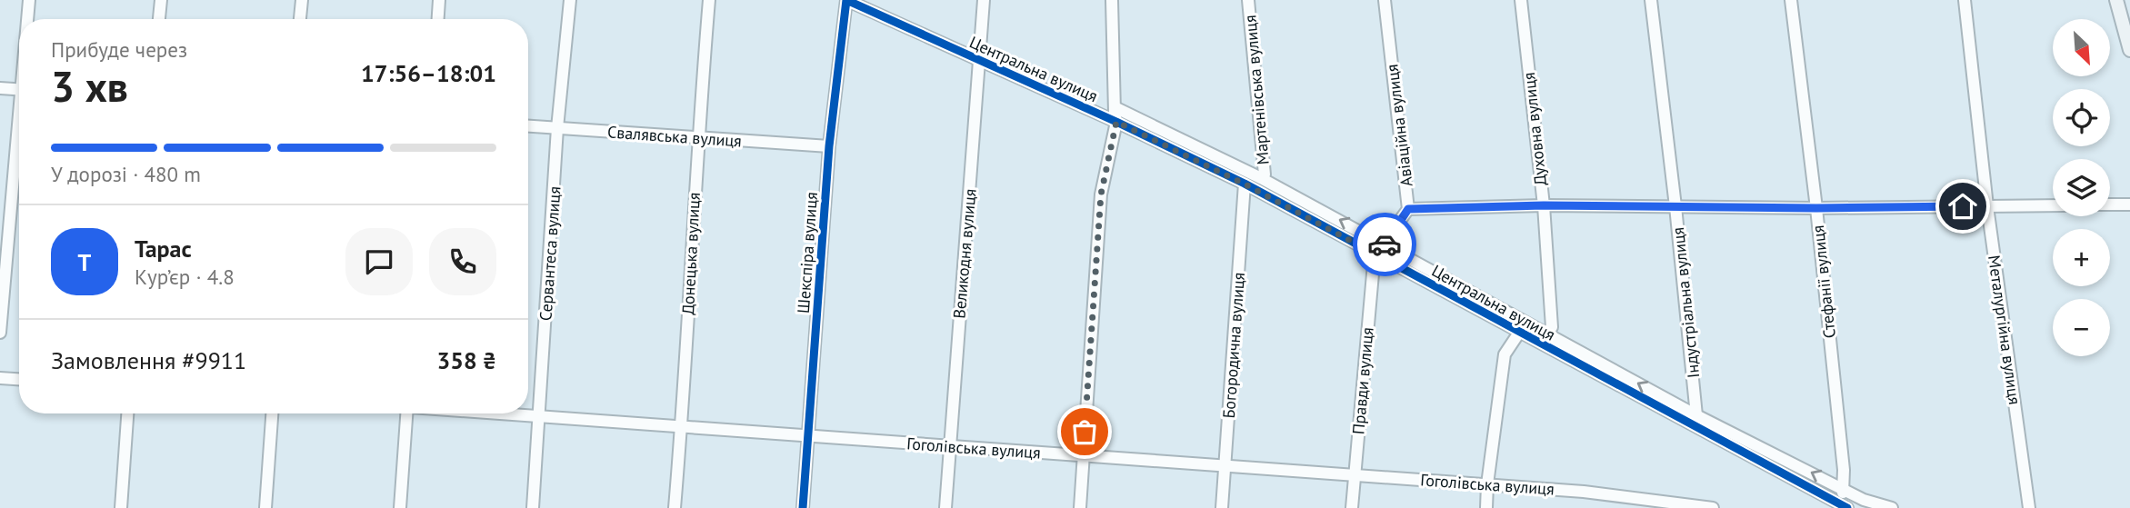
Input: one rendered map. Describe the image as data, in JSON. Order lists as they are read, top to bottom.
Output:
{
  "streets": {
    "street": [
      "Центральна вулиця",
      "Мартенівська вулиця",
      "Авіаційна вулиця",
      "Духовна вулиця",
      "Свалявська вулиця",
      "Шекспіра вулиця",
      "Сервантеса вулиця",
      "Донецька вулиця",
      "Великодня вулиця",
      "Стефанії вулиця",
      "Індустріальна вулиця",
      "Металургійна вулиця",
      "Богородична вулиця",
      "Правди вулиця",
      "Гоголівська вулиця"
    ]
  },
  "crossings": [
    ["Центральна вулиця", "Мартенівська вулиця"],
    ["Центральна вулиця", "Авіаційна вулиця"],
    ["Центральна вулиця", "Духовна вулиця"],
    ["Центральна вулиця", "Шекспіра вулиця"],
    ["Центральна вулиця", "Великодня вулиця"],
    ["Центральна вулиця", "Стефанії вулиця"],
    ["Центральна вулиця", "Індустріальна вулиця"],
    ["Центральна вулиця", "Богородична вулиця"],
    ["Центральна вулиця", "Правди вулиця"],
    ["Авіаційна вулиця", "Правди вулиця"],
    ["Свалявська вулиця", "Шекспіра вулиця"],
    ["Свалявська вулиця", "Сервантеса вулиця"],
    ["Свалявська вулиця", "Донецька вулиця"],
    ["Шекспіра вулиця", "Гоголівська вулиця"],
    ["Сервантеса вулиця", "Гоголівська вулиця"],
    ["Донецька вулиця", "Гоголівська вулиця"],
    ["Великодня вулиця", "Гоголівська вулиця"],
    ["Богородична вулиця", "Гоголівська вулиця"],
    ["Правди вулиця", "Гоголівська вулиця"]
  ],
  "north": "bottom right",
  "page": {
    "map_buttons": ["+", "−"],
    "heading": ["3 хв", "Прибуде через", "17:56–18:01"],
    "panel": [
      "Тарас",
      "Кур’єр · 4.8",
      "Замовлення #9911",
      "358 ₴"
    ],
    "bar": "У дорозі · 480 m",
    "round": "Т"
  }
}
